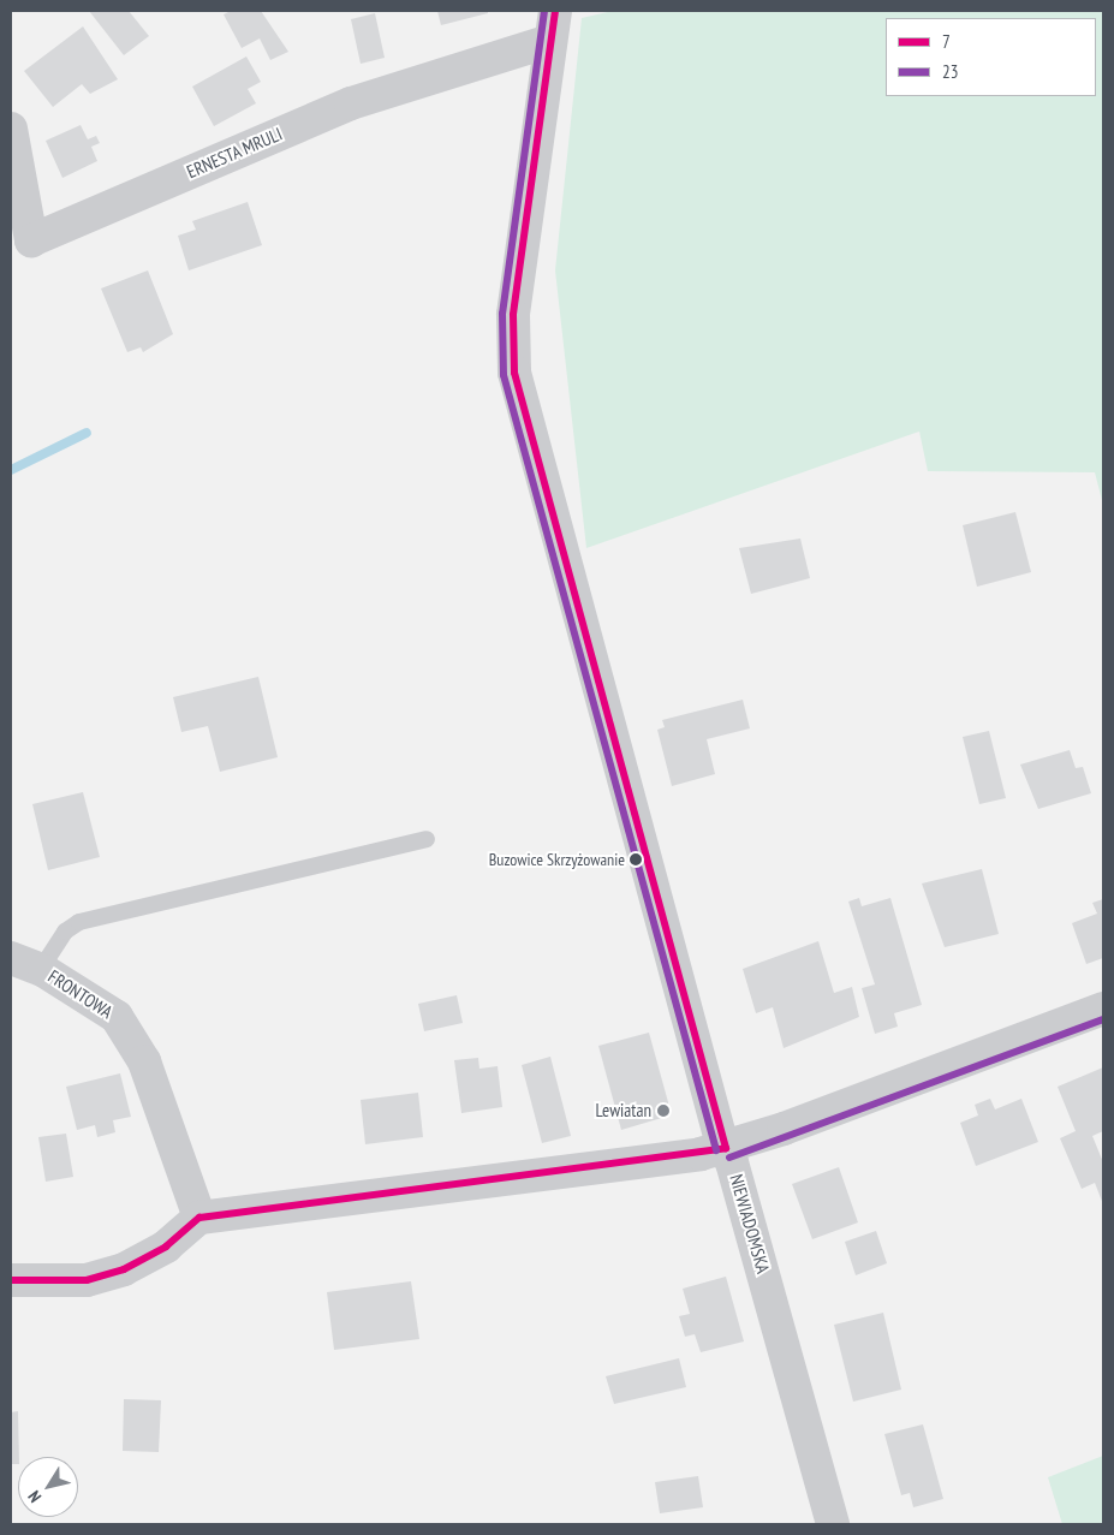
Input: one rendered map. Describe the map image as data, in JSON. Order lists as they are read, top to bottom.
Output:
{
  "streets": {
    "street": ["ERNESTA MRULI", "FRONTOWA", "NIEWIADOMSKA"]
  },
  "crossings": [
    ["ERNESTA MRULI", "NIEWIADOMSKA"]
  ],
  "places": ["Buzowice Skrzyżowanie", "Lewiatan"],
  "lines": ["transit line 7", "transit line 23"],
  "legend": ["7", "23"],
  "north": "bottom left"
}
